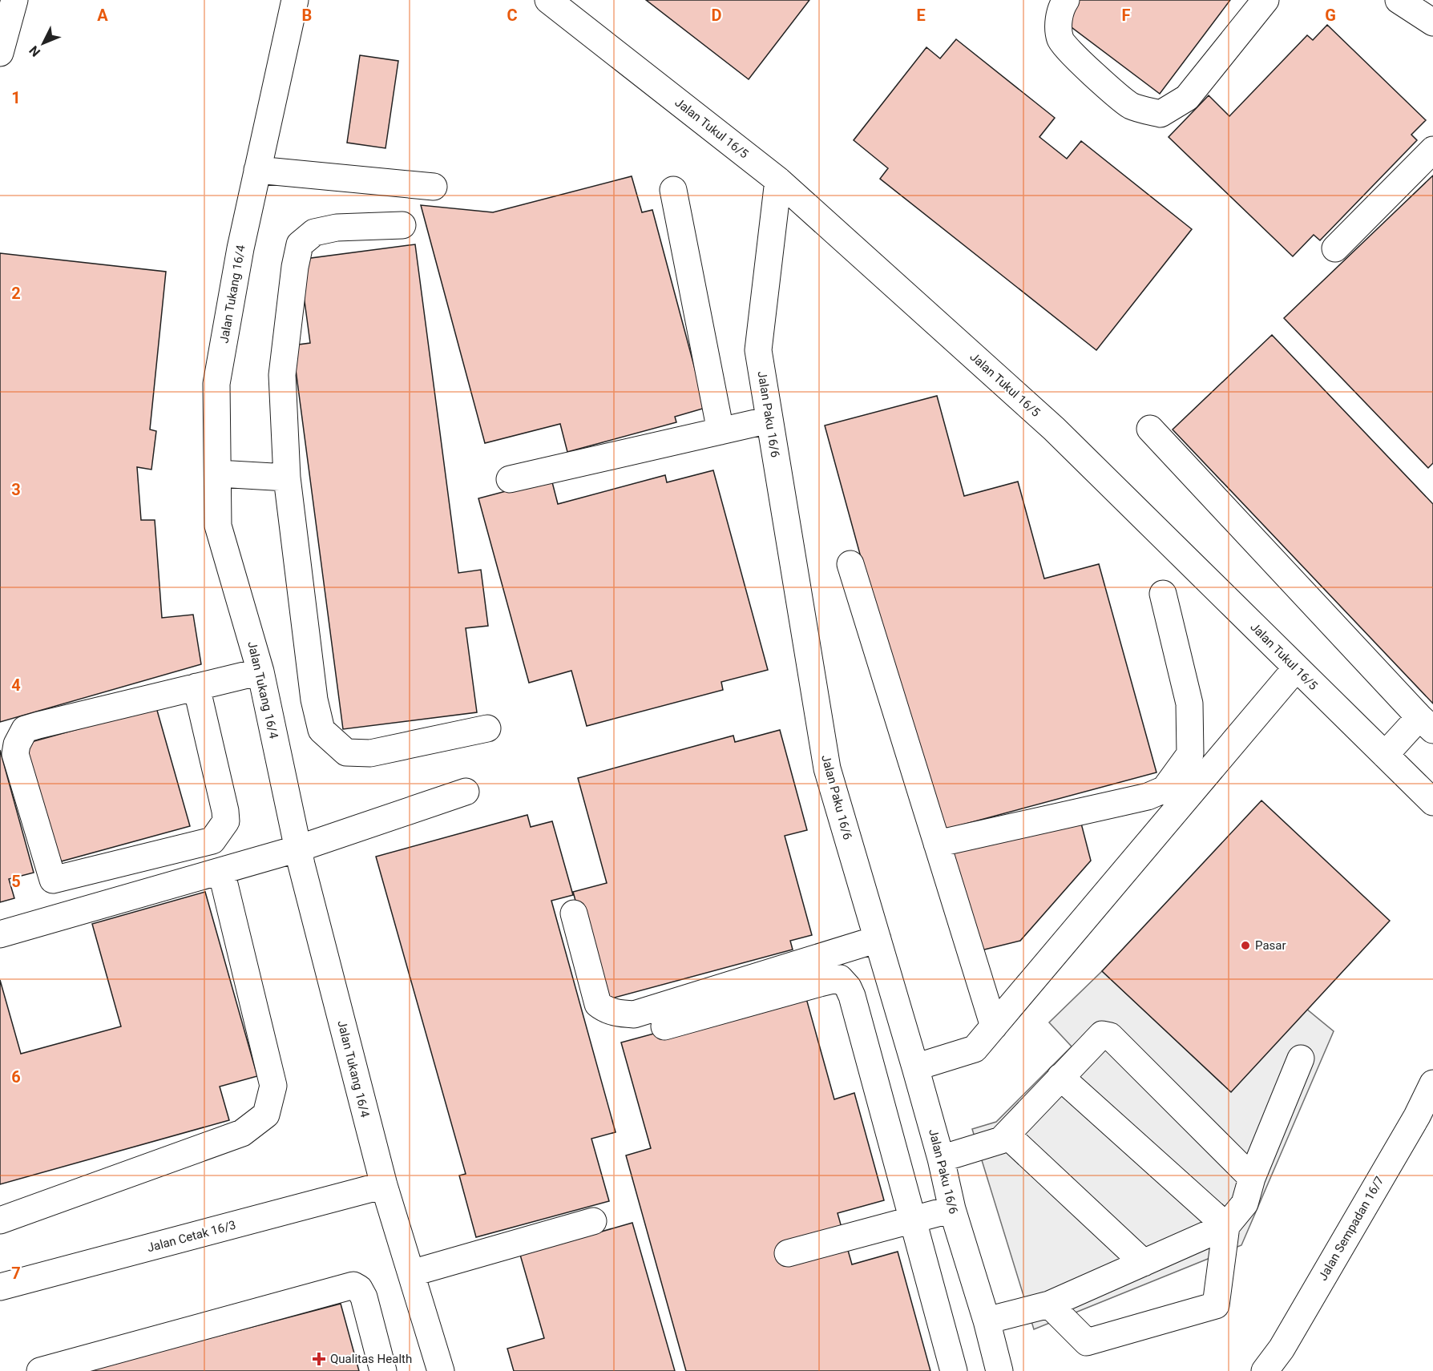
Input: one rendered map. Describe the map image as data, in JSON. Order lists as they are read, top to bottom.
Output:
{
  "streets": {
    "street": [
      "Jalan Tukul 16/5",
      "Jalan Tukang 16/4",
      "Jalan Paku 16/6",
      "Jalan Sempadan 16/7",
      "Jalan Cetak 16/3"
    ]
  },
  "crossings": [
    ["Jalan Tukul 16/5", "Jalan Paku 16/6"],
    ["Jalan Tukang 16/4", "Jalan Cetak 16/3"]
  ],
  "places": {
    "other": ["Pasar"],
    "health": ["Qualitas Health"]
  },
  "north": "bottom left",
  "grid": {
    "columns": [
      "A",
      "B",
      "C",
      "D",
      "E",
      "F",
      "G"
    ],
    "rows": [
      "1",
      "2",
      "3",
      "4",
      "5",
      "6",
      "7"
    ]
  }
}
